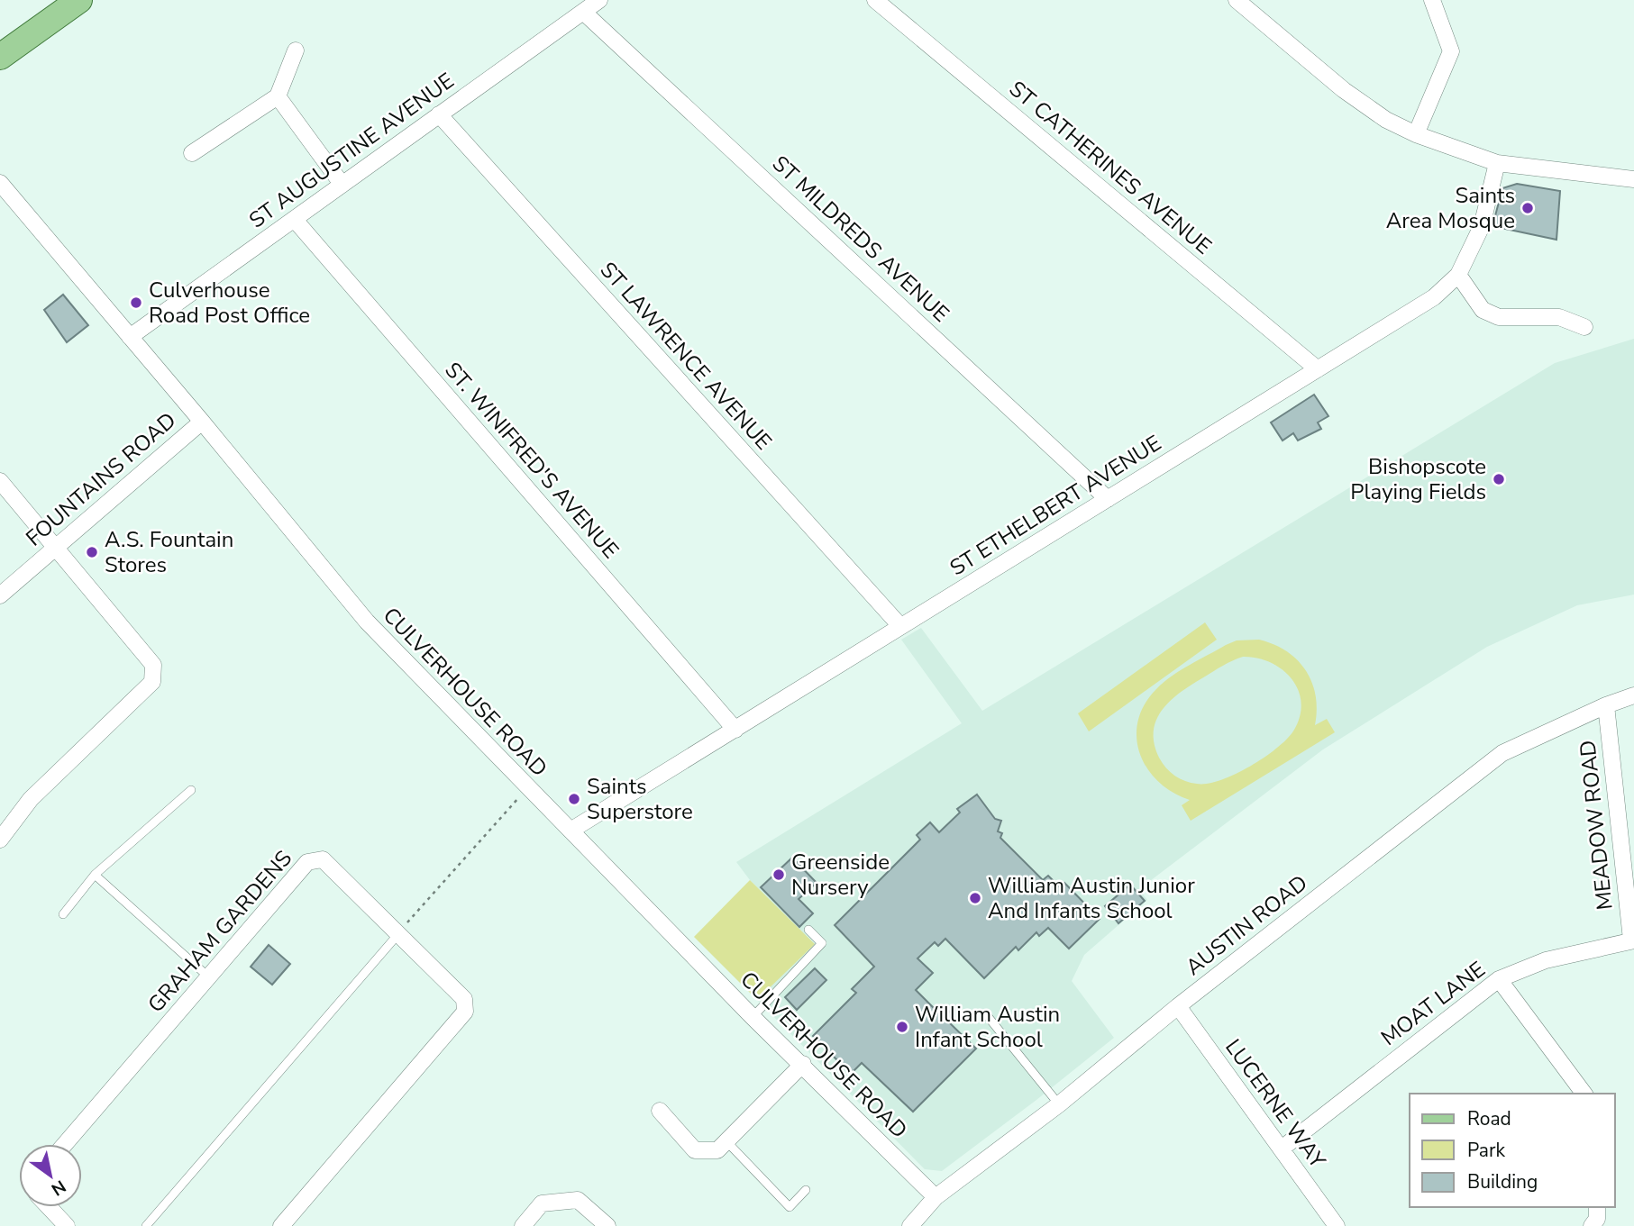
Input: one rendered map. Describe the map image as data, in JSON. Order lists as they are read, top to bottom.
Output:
{
  "streets": {
    "street": [
      "ST AUGUSTINE AVENUE",
      "ST CATHERINES AVENUE",
      "ST MILDREDS AVENUE",
      "ST LAWRENCE AVENUE",
      "ST. WINIFRED'S AVENUE",
      "FOUNTAINS ROAD",
      "ST ETHELBERT AVENUE",
      "CULVERHOUSE ROAD",
      "MEADOW ROAD",
      "AUSTIN ROAD",
      "GRAHAM GARDENS",
      "MOAT LANE",
      "LUCERNE WAY"
    ]
  },
  "crossings": [
    ["ST AUGUSTINE AVENUE", "ST MILDREDS AVENUE"],
    ["ST AUGUSTINE AVENUE", "ST LAWRENCE AVENUE"],
    ["ST AUGUSTINE AVENUE", "ST. WINIFRED'S AVENUE"],
    ["ST AUGUSTINE AVENUE", "CULVERHOUSE ROAD"],
    ["ST CATHERINES AVENUE", "ST ETHELBERT AVENUE"],
    ["ST MILDREDS AVENUE", "ST ETHELBERT AVENUE"],
    ["ST LAWRENCE AVENUE", "ST ETHELBERT AVENUE"],
    ["ST. WINIFRED'S AVENUE", "ST ETHELBERT AVENUE"],
    ["FOUNTAINS ROAD", "CULVERHOUSE ROAD"],
    ["ST ETHELBERT AVENUE", "CULVERHOUSE ROAD"],
    ["CULVERHOUSE ROAD", "AUSTIN ROAD"],
    ["MEADOW ROAD", "AUSTIN ROAD"],
    ["MEADOW ROAD", "MOAT LANE"],
    ["AUSTIN ROAD", "LUCERNE WAY"],
    ["MOAT LANE", "LUCERNE WAY"]
  ],
  "places": [
    "Saints Area Mosque",
    "Culverhouse Road Post Office",
    "Bishopscote Playing Fields",
    "A.S. Fountain Stores",
    "Saints Superstore",
    "Greenside Nursery",
    "William Austin Junior And Infants School",
    "William Austin Infant School"
  ],
  "legend": ["Road", "Park", "Building"],
  "north": "bottom right"
}
